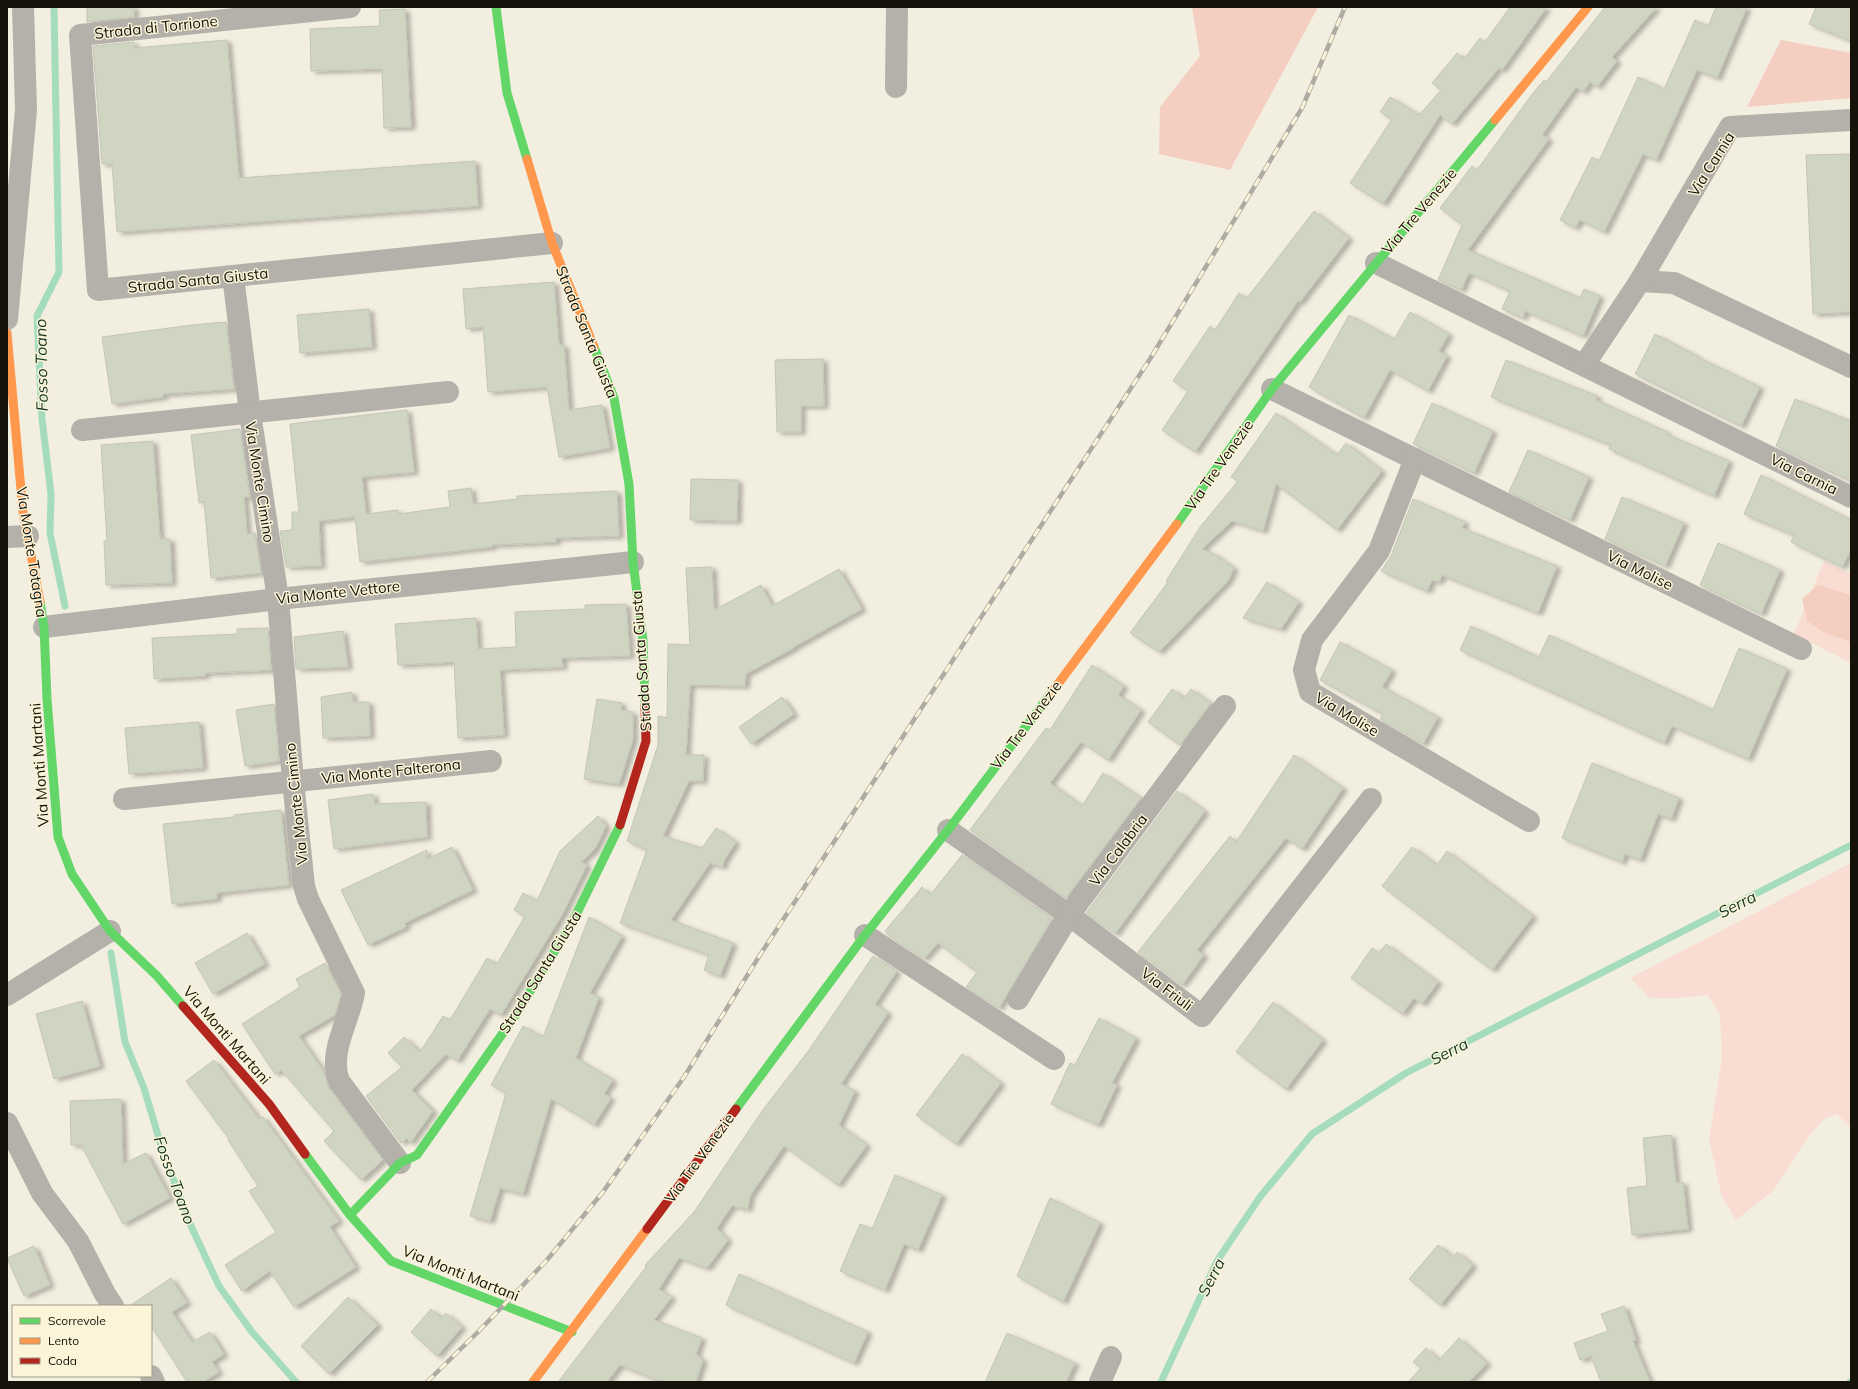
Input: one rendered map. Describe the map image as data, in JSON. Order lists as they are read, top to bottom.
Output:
{
  "streets": {
    "street": [
      "Strada di Torrione",
      "Via Carnia",
      "Via Tre Venezie",
      "Strada Santa Giusta",
      "Via Monte Cimino",
      "Via Monte Totagna",
      "Via Molise",
      "Via Monte Vettore",
      "Via Monti Martani",
      "Via Monte Falterona",
      "Via Calabria",
      "Via Friuli"
    ]
  },
  "crossings": [
    ["Strada di Torrione", "Strada Santa Giusta"],
    ["Via Carnia", "Via Tre Venezie"],
    ["Via Tre Venezie", "Via Molise"],
    ["Via Tre Venezie", "Via Monti Martani"],
    ["Via Tre Venezie", "Via Friuli"],
    ["Strada Santa Giusta", "Via Monte Cimino"],
    ["Strada Santa Giusta", "Via Monte Vettore"],
    ["Strada Santa Giusta", "Via Monti Martani"],
    ["Via Monte Cimino", "Via Monte Vettore"],
    ["Via Monte Cimino", "Via Monte Falterona"],
    ["Via Monte Totagna", "Via Monte Vettore"],
    ["Via Monte Totagna", "Via Monti Martani"],
    ["Via Monte Vettore", "Via Monti Martani"],
    ["Via Calabria", "Via Friuli"]
  ],
  "water": ["Fosso Toano", "Serra"],
  "legend": ["Scorrevole", "Lento", "Coda"]
}
